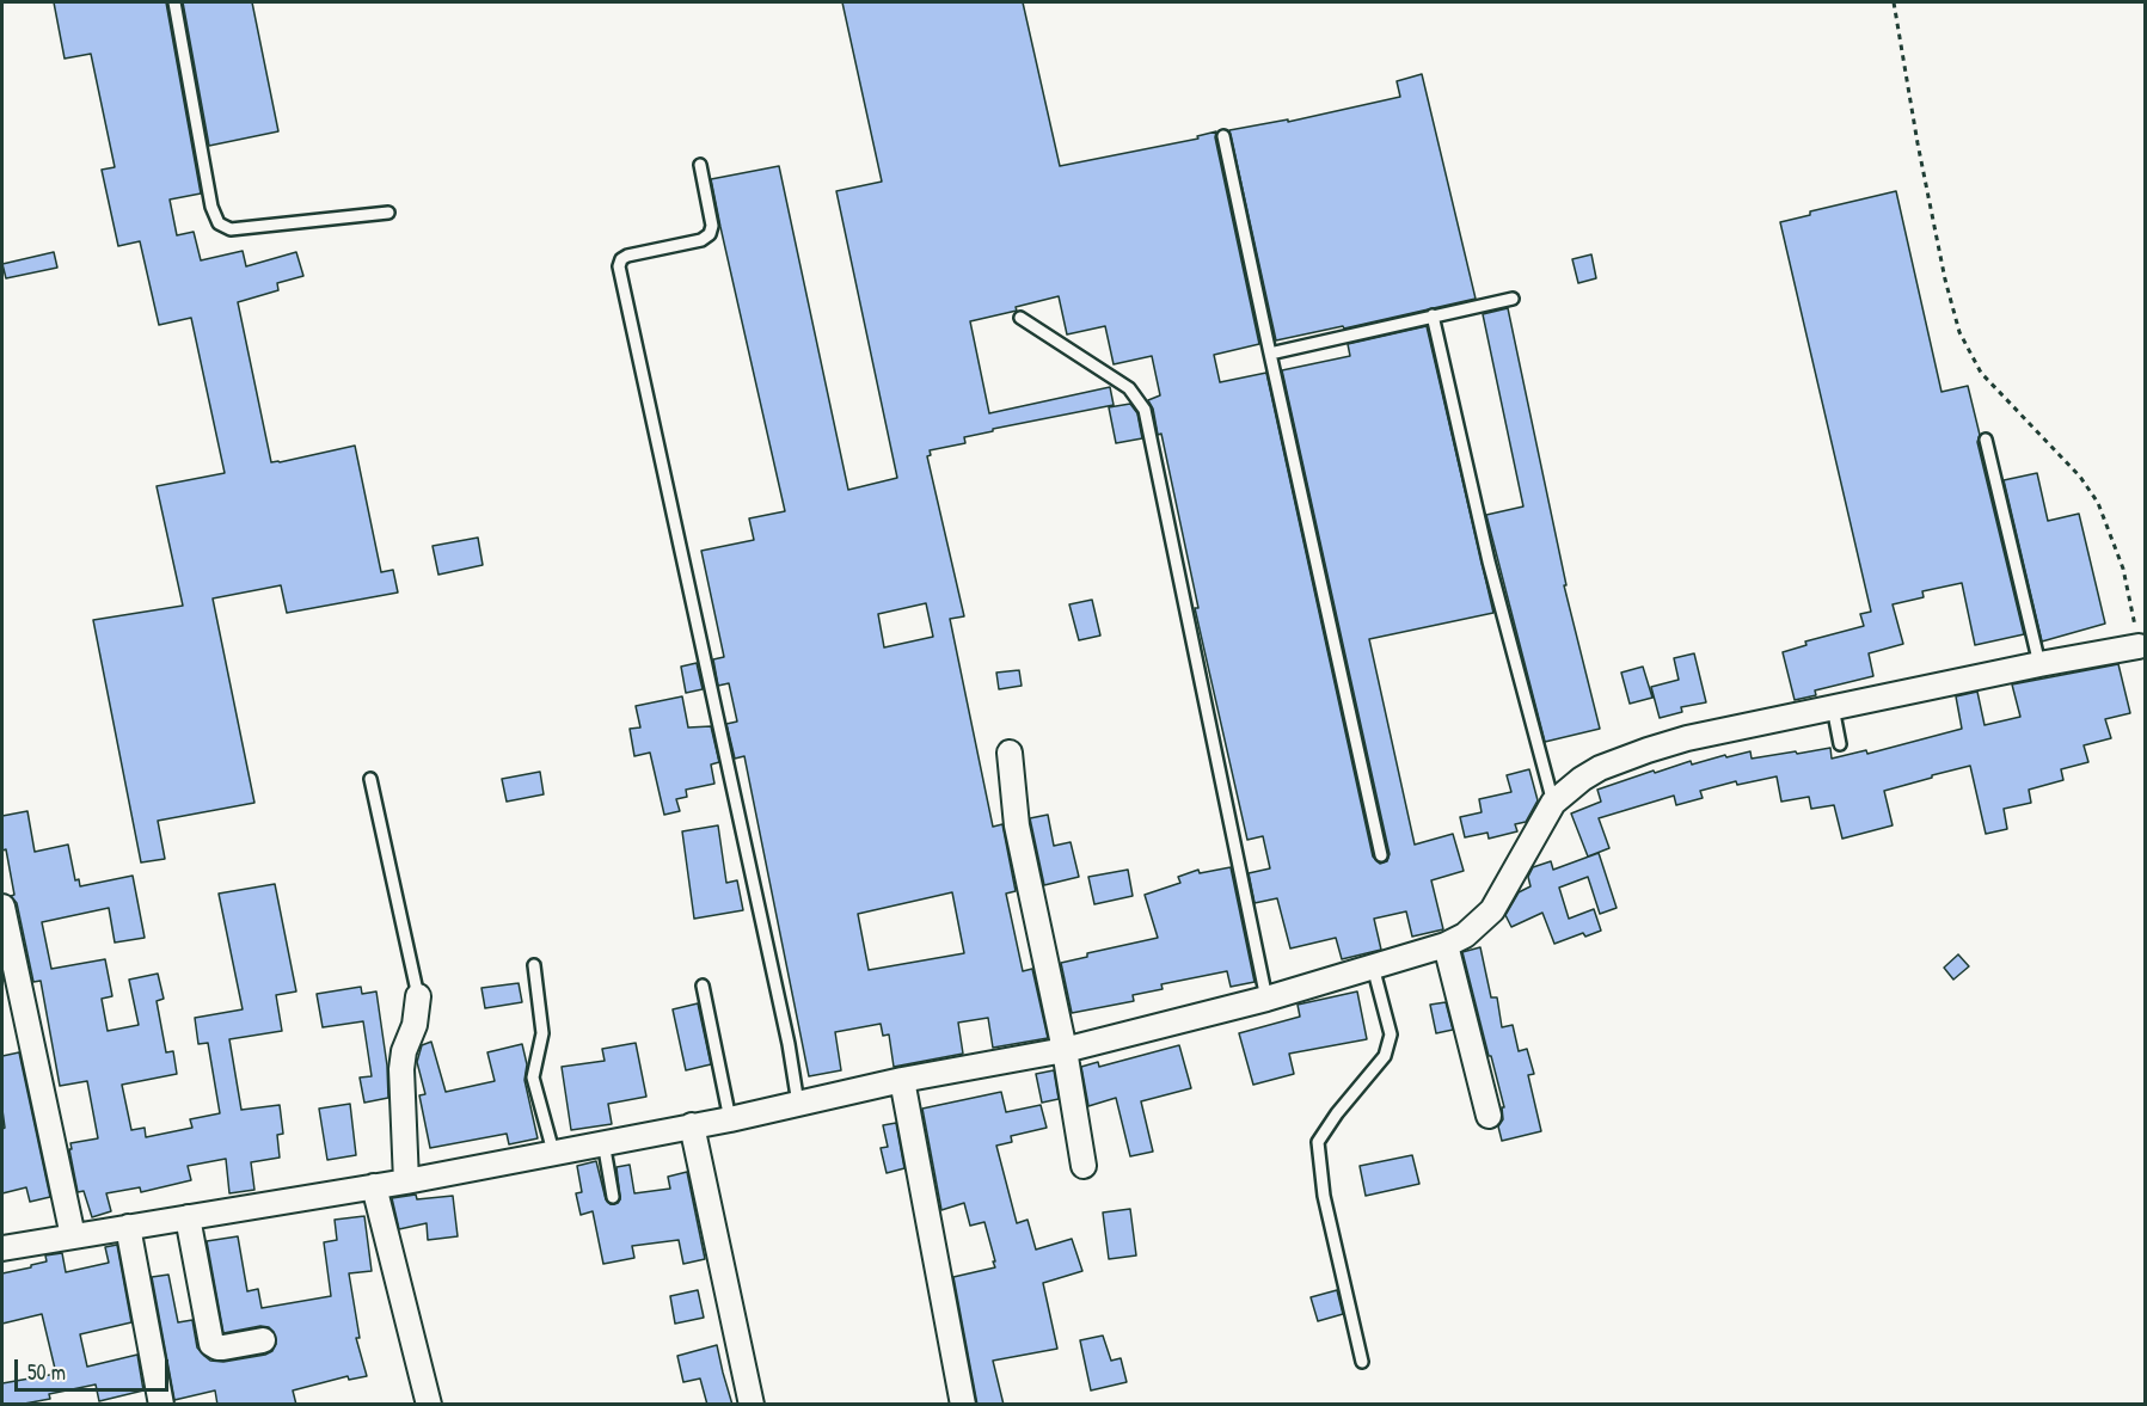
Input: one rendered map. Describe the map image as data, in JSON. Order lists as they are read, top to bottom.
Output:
{
  "scale_bar": "50 m"
}
